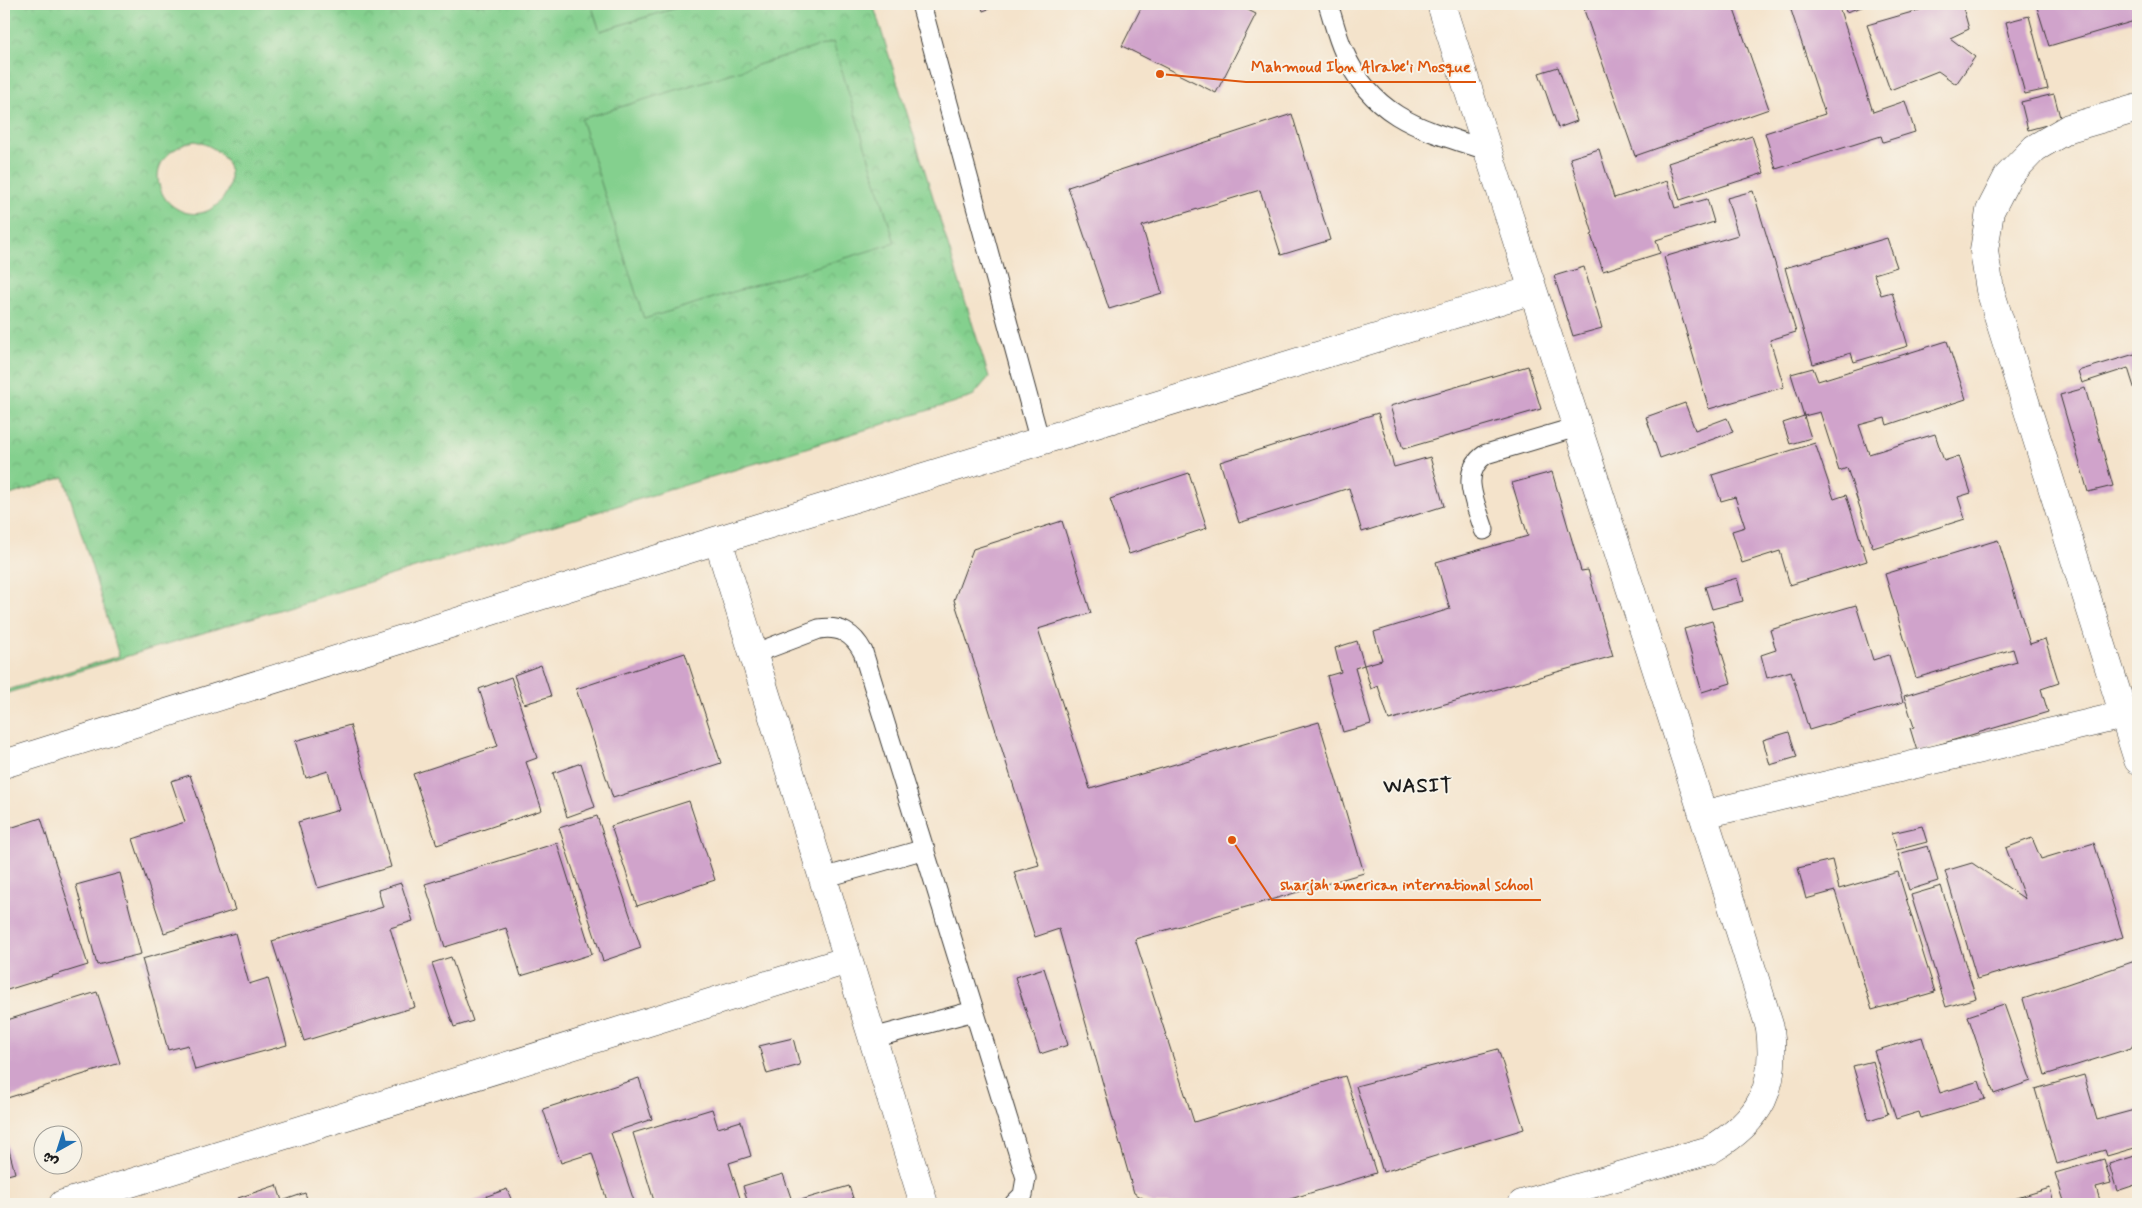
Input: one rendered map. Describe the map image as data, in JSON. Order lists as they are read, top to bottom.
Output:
{
  "districts": ["WASIT"],
  "places": ["Mahmoud Ibn Alrabe'i Mosque", "sharjah american international school"],
  "north": "bottom left"
}
